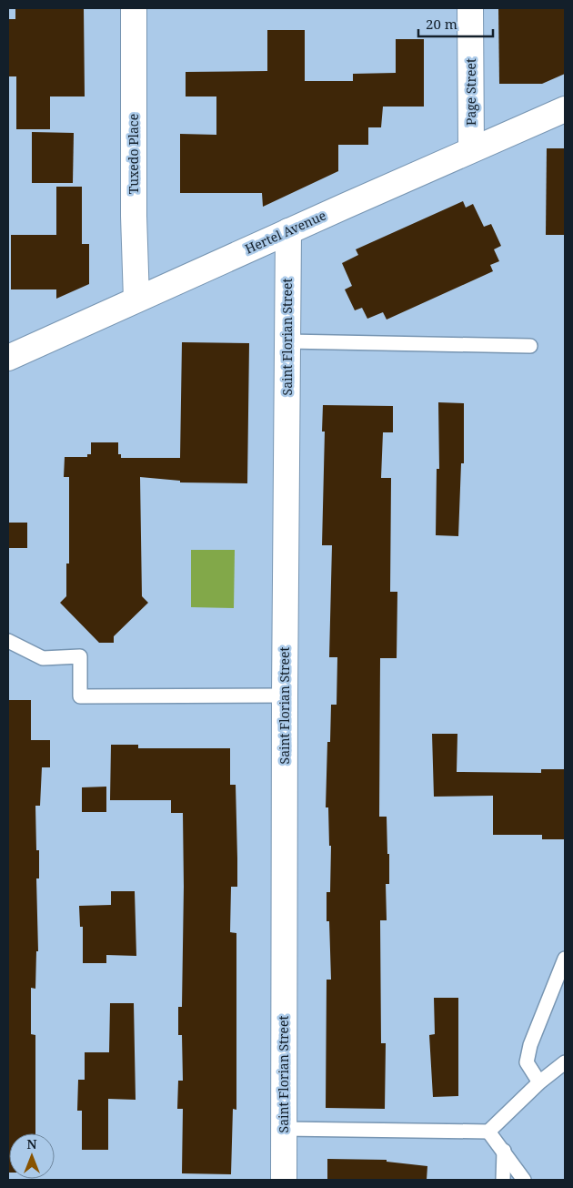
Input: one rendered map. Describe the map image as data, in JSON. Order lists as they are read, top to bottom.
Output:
{
  "streets": {
    "street": [
      "Page Street",
      "Tuxedo Place",
      "Hertel Avenue",
      "Saint Florian Street"
    ]
  },
  "crossings": [
    ["Page Street", "Hertel Avenue"],
    ["Tuxedo Place", "Hertel Avenue"],
    ["Hertel Avenue", "Saint Florian Street"]
  ],
  "scale_bar": "20 m",
  "north": "top"
}
